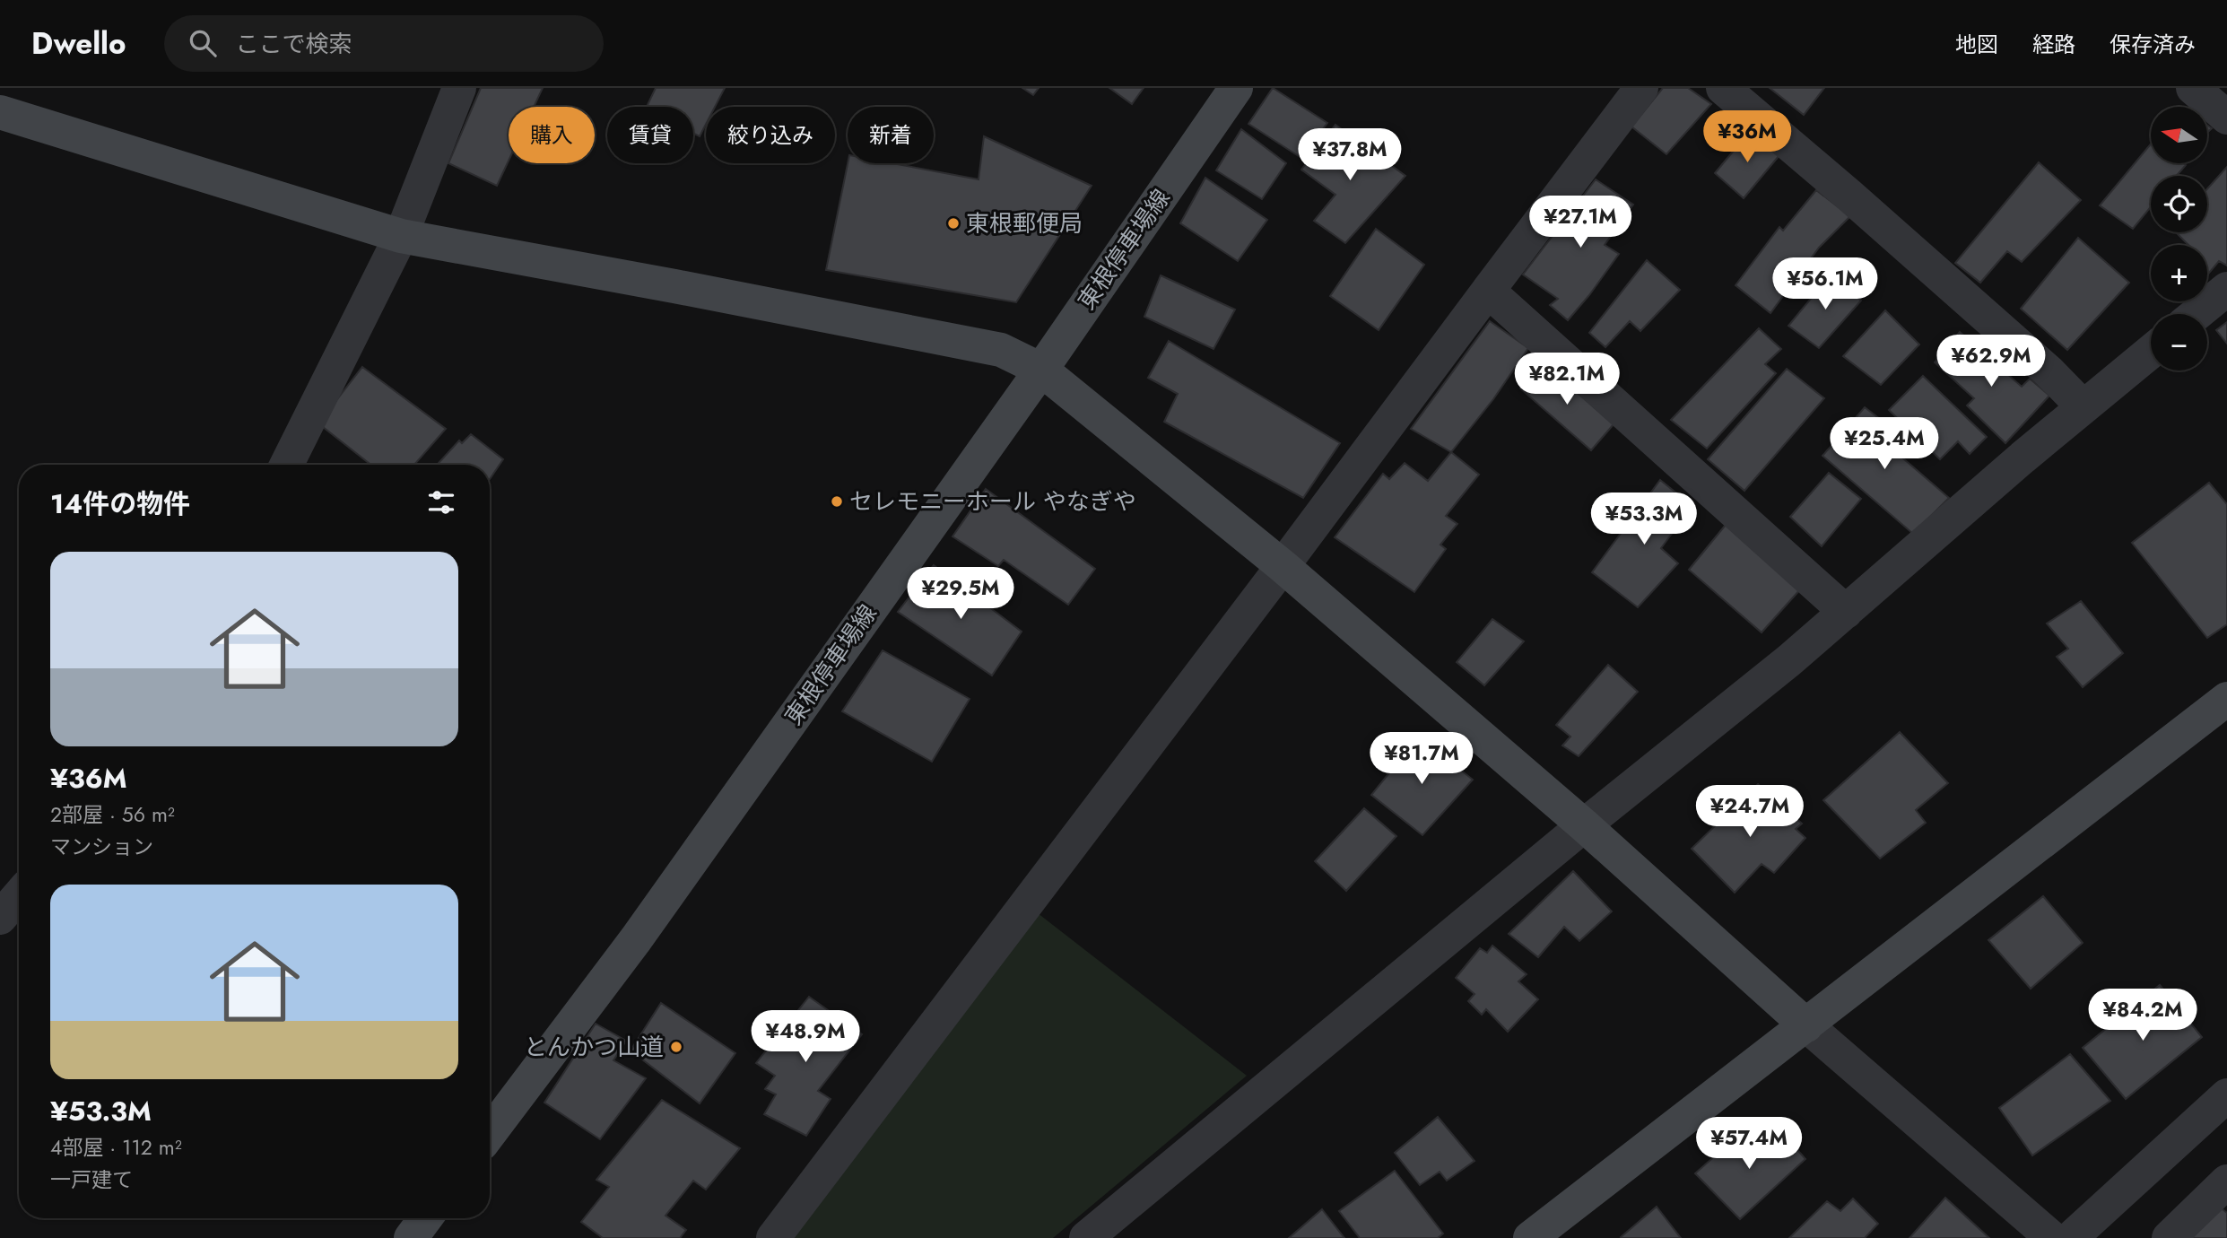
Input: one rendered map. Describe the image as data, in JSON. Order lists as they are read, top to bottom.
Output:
{
  "streets": {
    "street": ["東根停車場線"]
  },
  "places": ["東根郵便局", "セレモニーホール やなぎや", "とんかつ山道"],
  "north": "left",
  "page": {
    "header": "Dwello",
    "search": "ここで検索",
    "nav": ["地図", "経路", "保存済み"],
    "map_buttons": ["+", "−"],
    "chip": [
      "購入",
      "賃貸",
      "絞り込み",
      "新着"
    ],
    "price": [
      "¥36M",
      "¥37.8M",
      "¥27.1M",
      "¥56.1M",
      "¥62.9M",
      "¥82.1M",
      "¥25.4M",
      "¥53.3M",
      "¥29.5M",
      "¥81.7M",
      "¥24.7M",
      "¥84.2M",
      "¥48.9M",
      "¥57.4M"
    ],
    "heading": "14件の物件",
    "list": [
      {
        "name": "¥36M",
        "note": "2部屋 · 56 m² · マンション"
      },
      {
        "name": "¥53.3M",
        "note": "4部屋 · 112 m² · 一戸建て"
      }
    ]
  }
}
